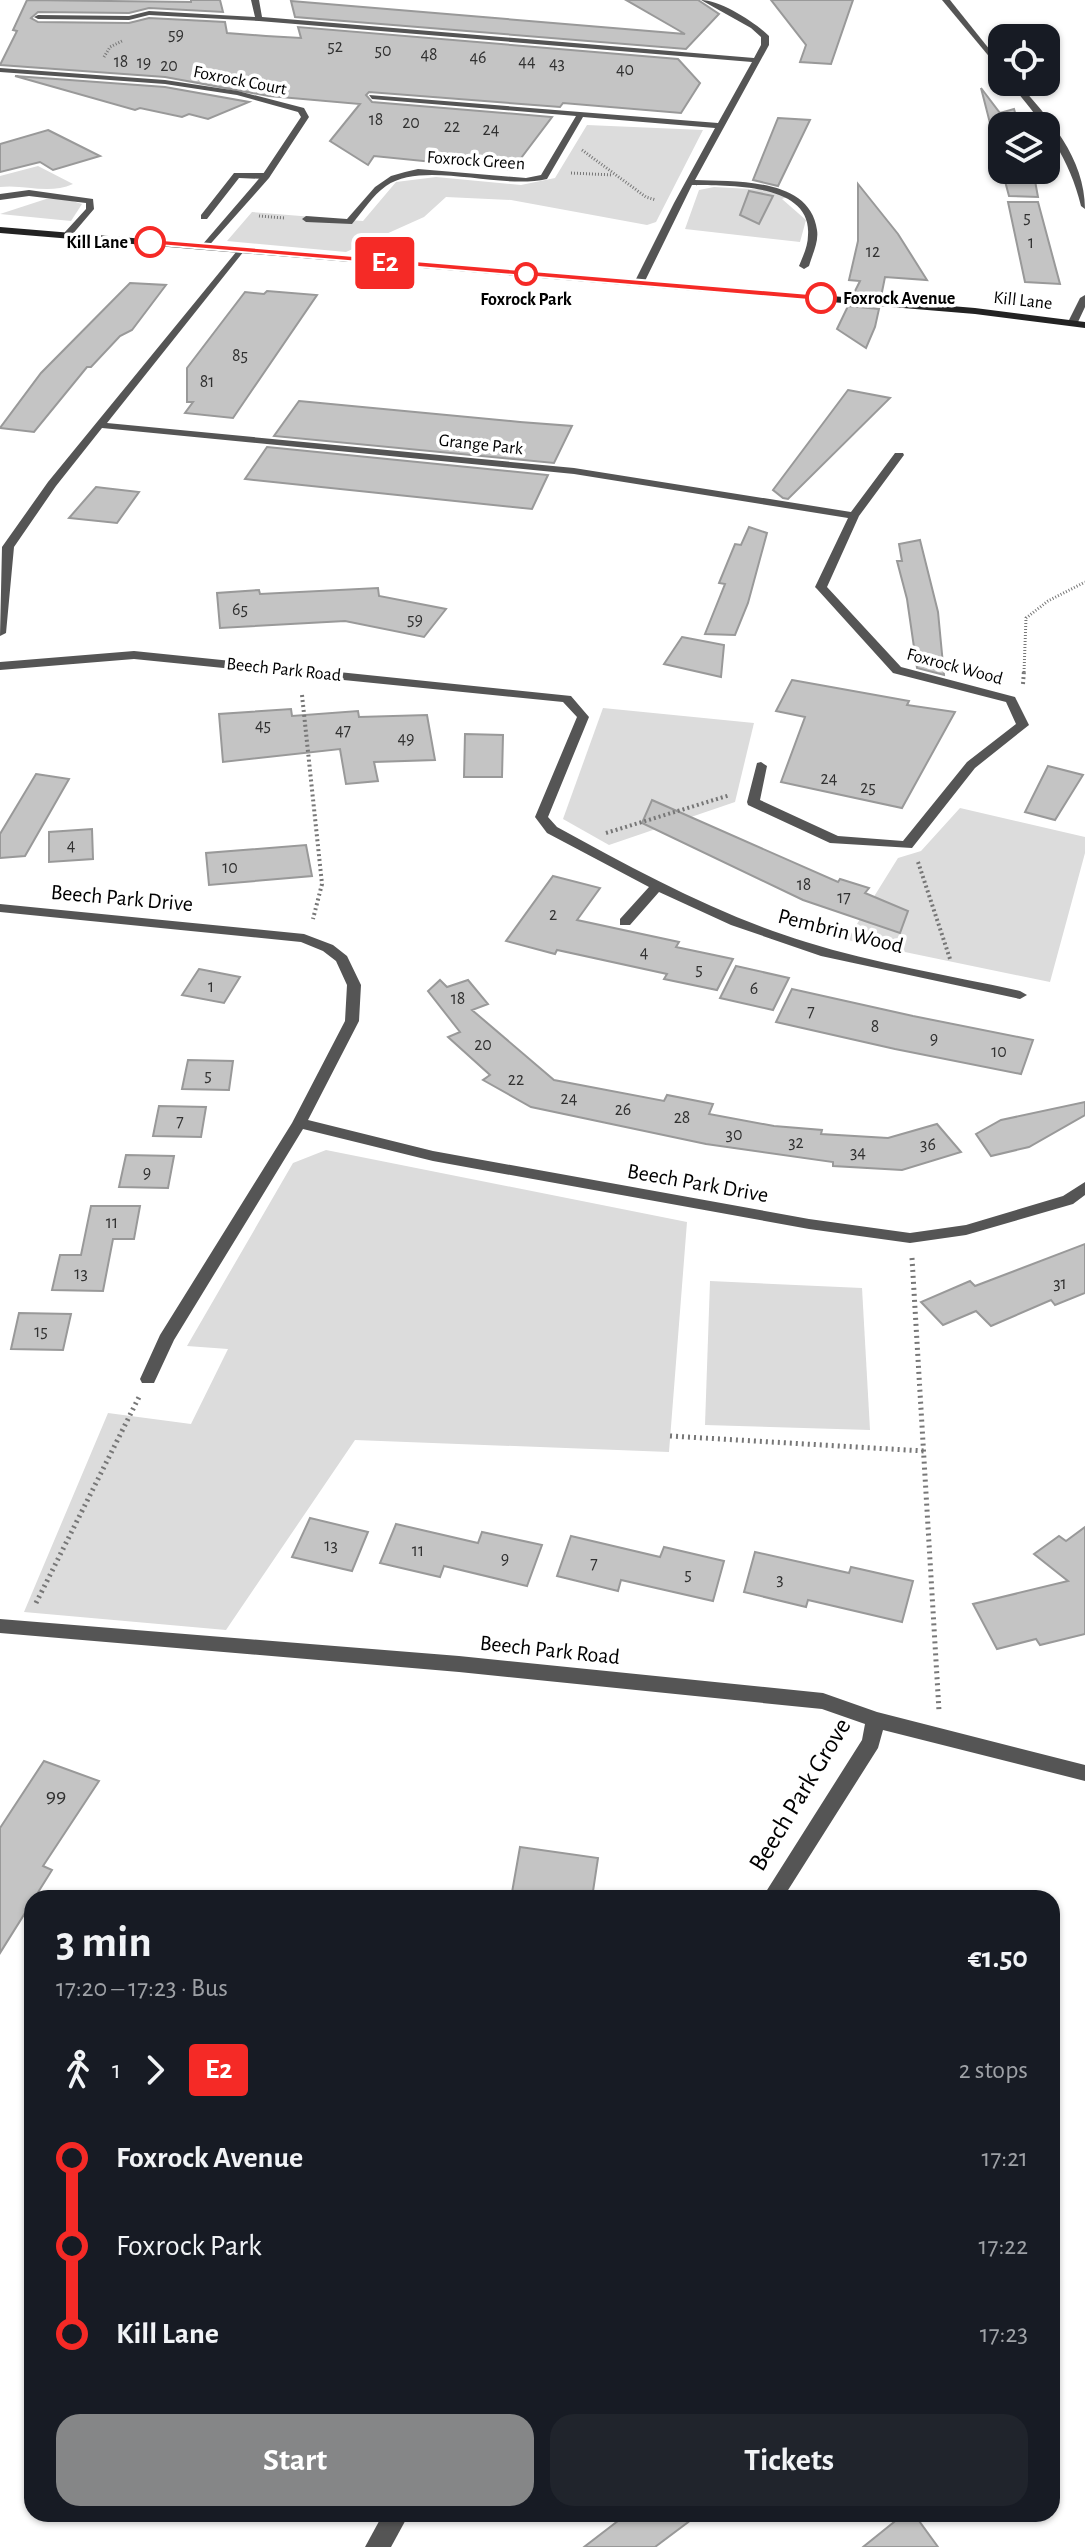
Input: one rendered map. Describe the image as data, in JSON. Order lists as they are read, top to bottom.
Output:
{
  "streets": {
    "main road": ["Kill Lane"],
    "street": [
      "Foxrock Court",
      "Foxrock Green",
      "Grange Park",
      "Foxrock Wood",
      "Beech Park Road",
      "Beech Park Drive",
      "Pembrin Wood",
      "Beech Park Grove"
    ]
  },
  "crossings": [
    ["Foxrock Court", "Kill Lane"],
    ["Grange Park", "Foxrock Wood"],
    ["Beech Park Road", "Pembrin Wood"],
    ["Beech Park Road", "Beech Park Grove"]
  ],
  "places": ["Kill Lane", "Foxrock Park", "Foxrock Avenue"],
  "lines": ["bus line E2"],
  "house_numbers": [
    "59",
    "52",
    "50",
    "48",
    "46",
    "18",
    "44",
    "19",
    "43",
    "20",
    "40",
    "18",
    "20",
    "22",
    "24",
    "5",
    "1",
    "12",
    "85",
    "81",
    "65",
    "59",
    "45",
    "47",
    "49",
    "24",
    "25",
    "4",
    "10",
    "18",
    "17",
    "2",
    "4",
    "5",
    "1",
    "6",
    "18",
    "7",
    "8",
    "9",
    "20",
    "10",
    "5",
    "22",
    "24",
    "26",
    "28",
    "7",
    "30",
    "32",
    "36",
    "34",
    "9",
    "11",
    "13",
    "31",
    "15",
    "13",
    "11",
    "9",
    "7",
    "5",
    "3",
    "99"
  ],
  "page": {
    "on_map": "E2",
    "heading": ["3 min", "17:20 – 17:23 · Bus", "€1.50"],
    "legs": ["1", "E2", "2 stops"],
    "list": [
      {
        "name": "Foxrock Avenue",
        "value": "17:21"
      },
      {
        "name": "Foxrock Park",
        "value": "17:22"
      },
      {
        "name": "Kill Lane",
        "value": "17:23"
      }
    ],
    "buttons": ["Start", "Tickets"]
  }
}
